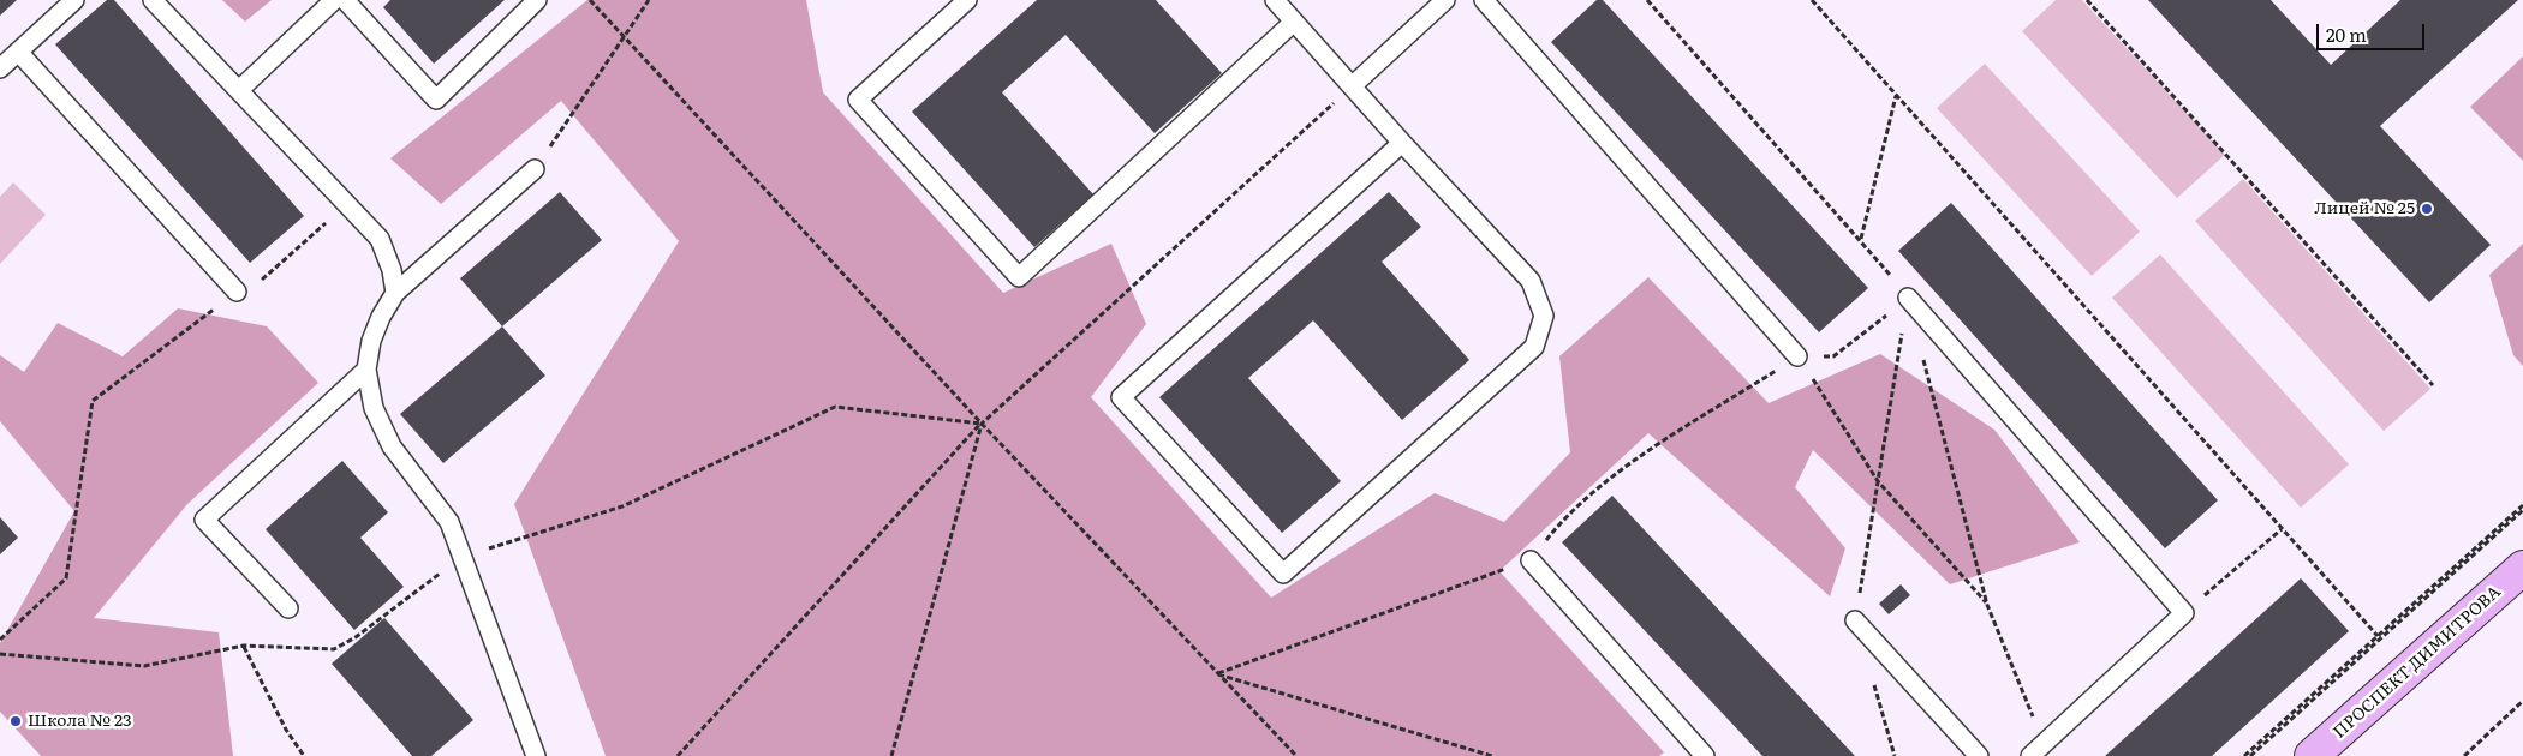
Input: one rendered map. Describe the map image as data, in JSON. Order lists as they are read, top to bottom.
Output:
{
  "streets": {
    "main road": ["ПРОСПЕКТ ДИМИТРОВА"]
  },
  "places": ["Лицей № 25", "Школа № 23"],
  "scale_bar": "20 m"
}
